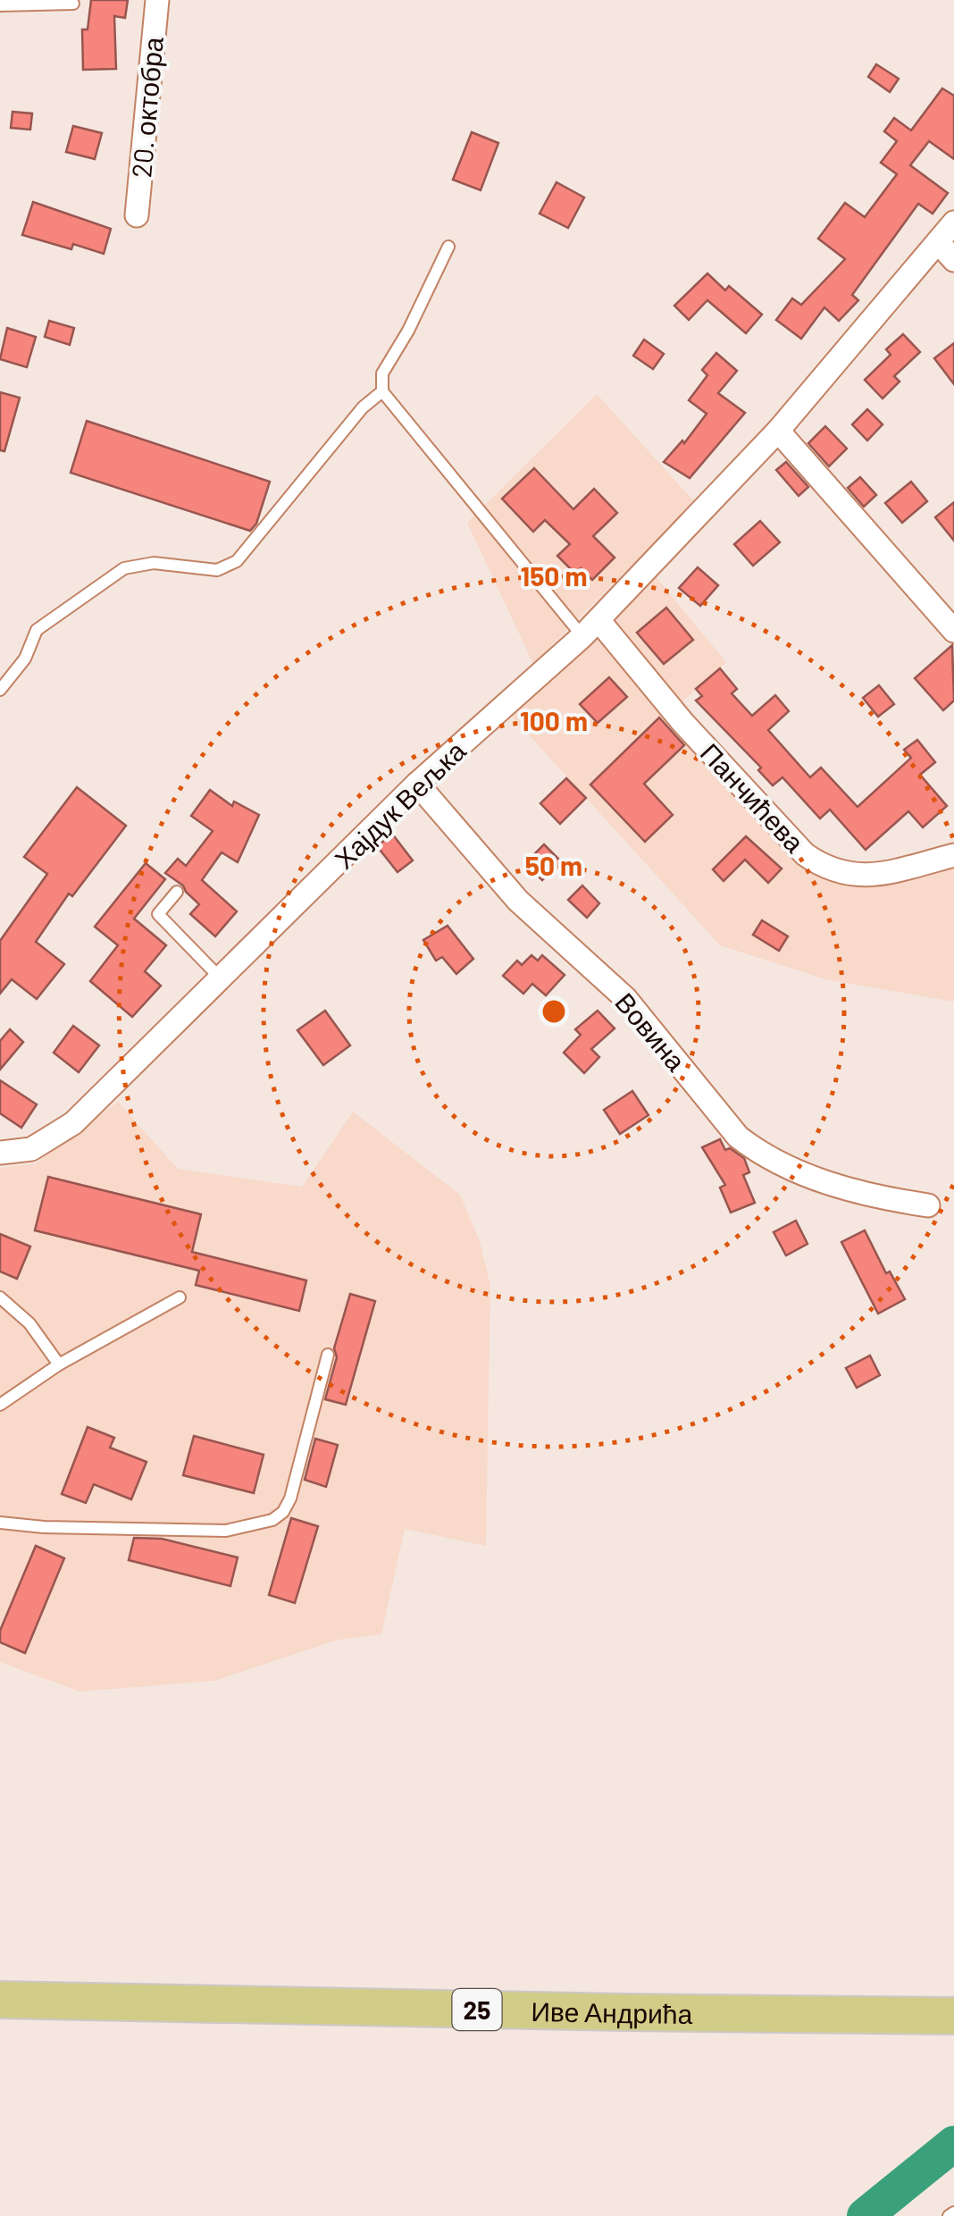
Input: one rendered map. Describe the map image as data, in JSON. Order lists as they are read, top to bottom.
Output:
{
  "streets": {
    "main road": ["25", "Иве Андрића"],
    "street": [
      "20. октобра",
      "Панчићева",
      "Хајдук Вељка",
      "Вовина"
    ]
  },
  "crossings": [
    ["Панчићева", "Хајдук Вељка"],
    ["Хајдук Вељка", "Вовина"]
  ],
  "rings": ["150 m", "100 m", "50 m"]
}
